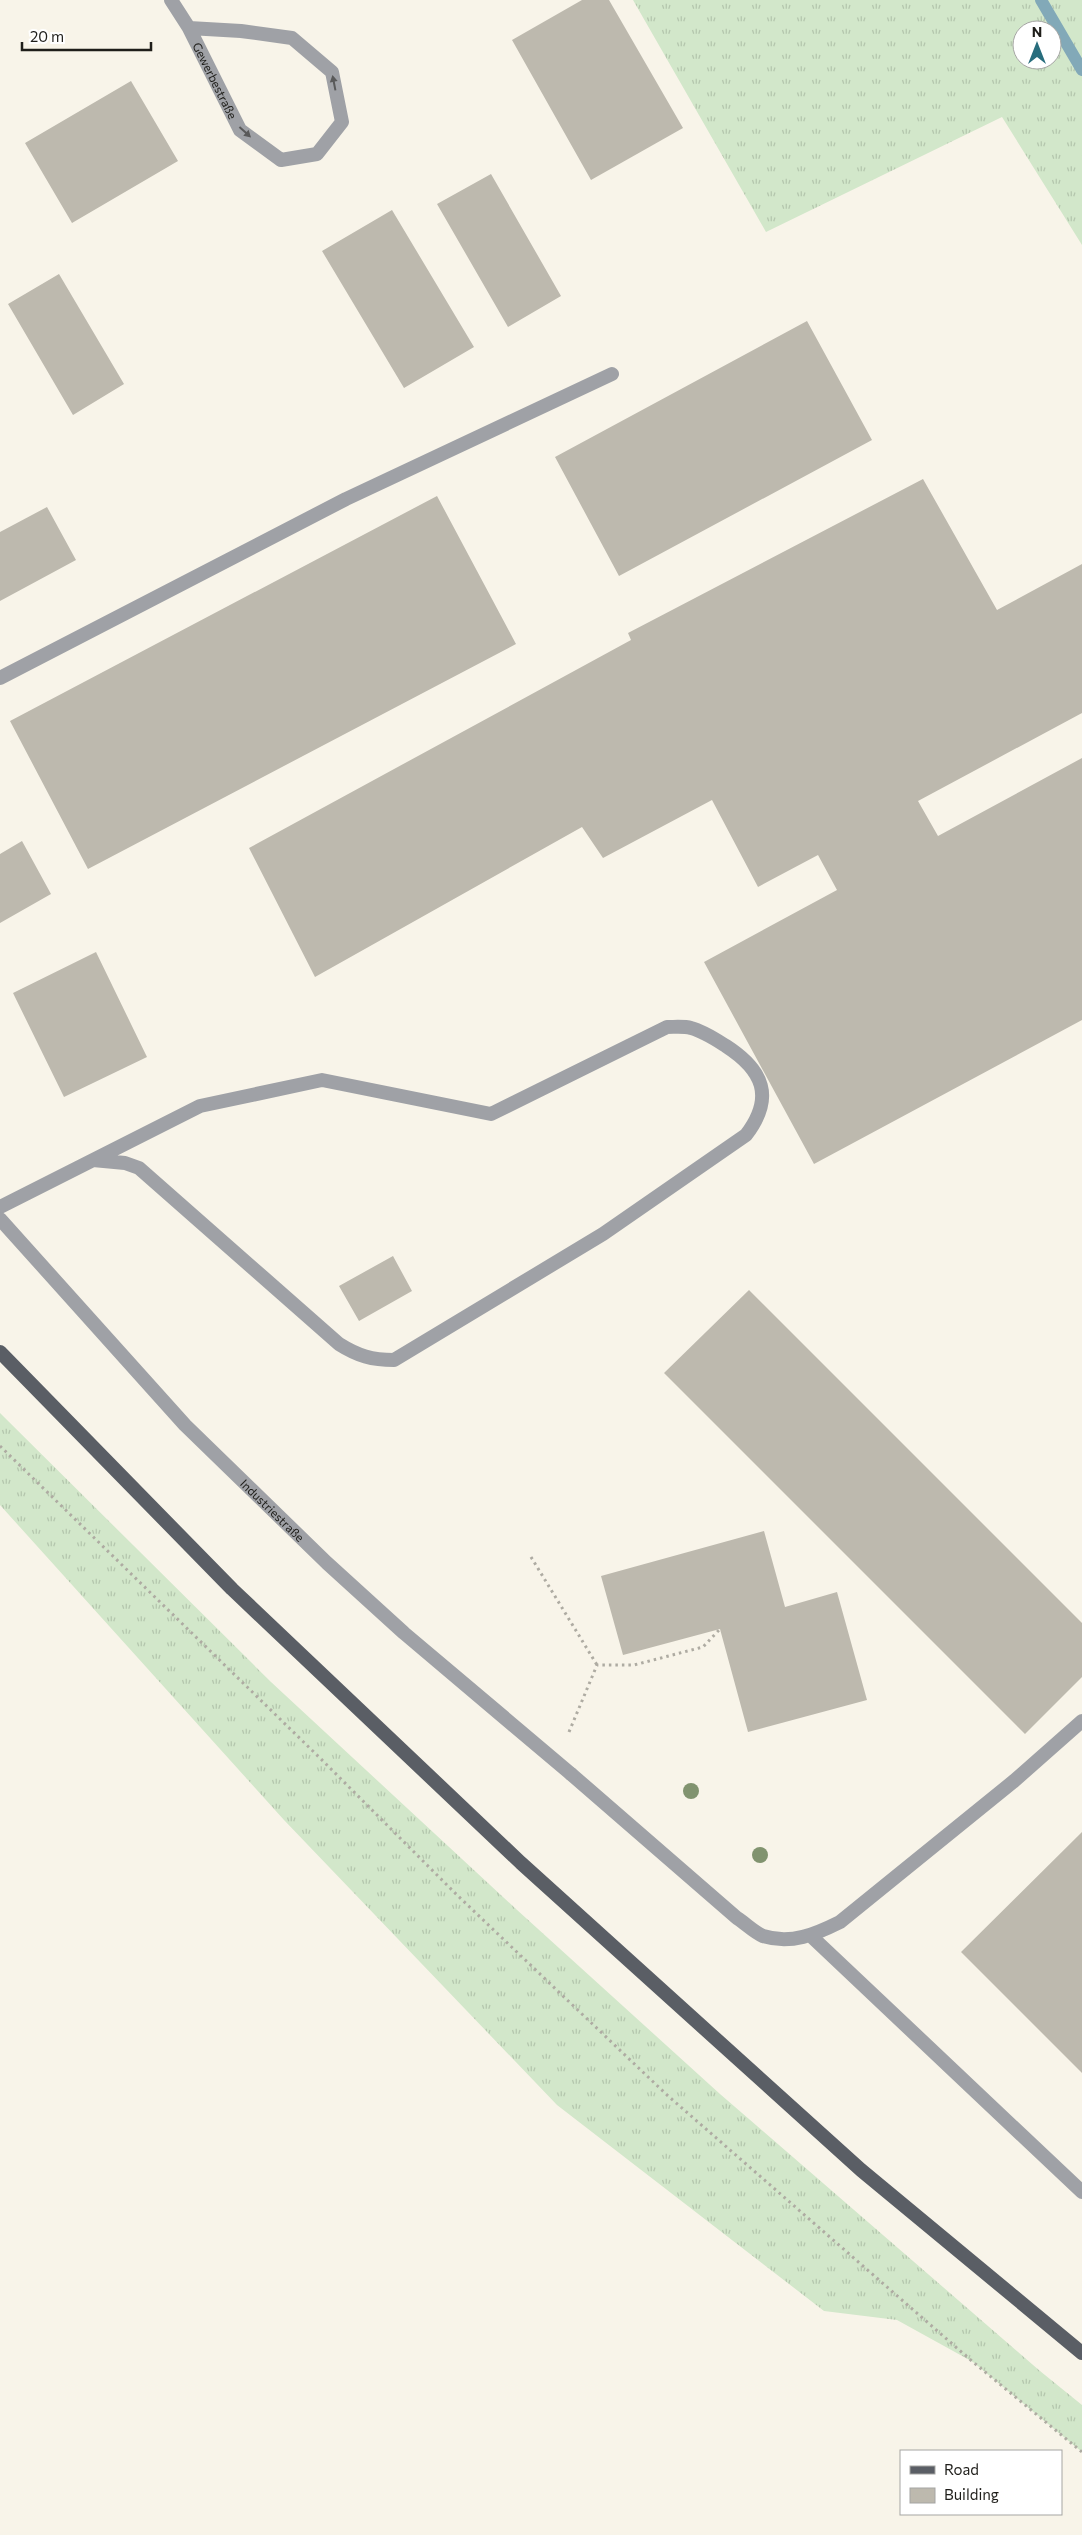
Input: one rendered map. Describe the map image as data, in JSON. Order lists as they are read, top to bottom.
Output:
{
  "streets": {
    "street": ["Gewerbestraße", "Industriestraße"]
  },
  "legend": ["Road", "Building"],
  "scale_bar": "20 m",
  "north": "top"
}
